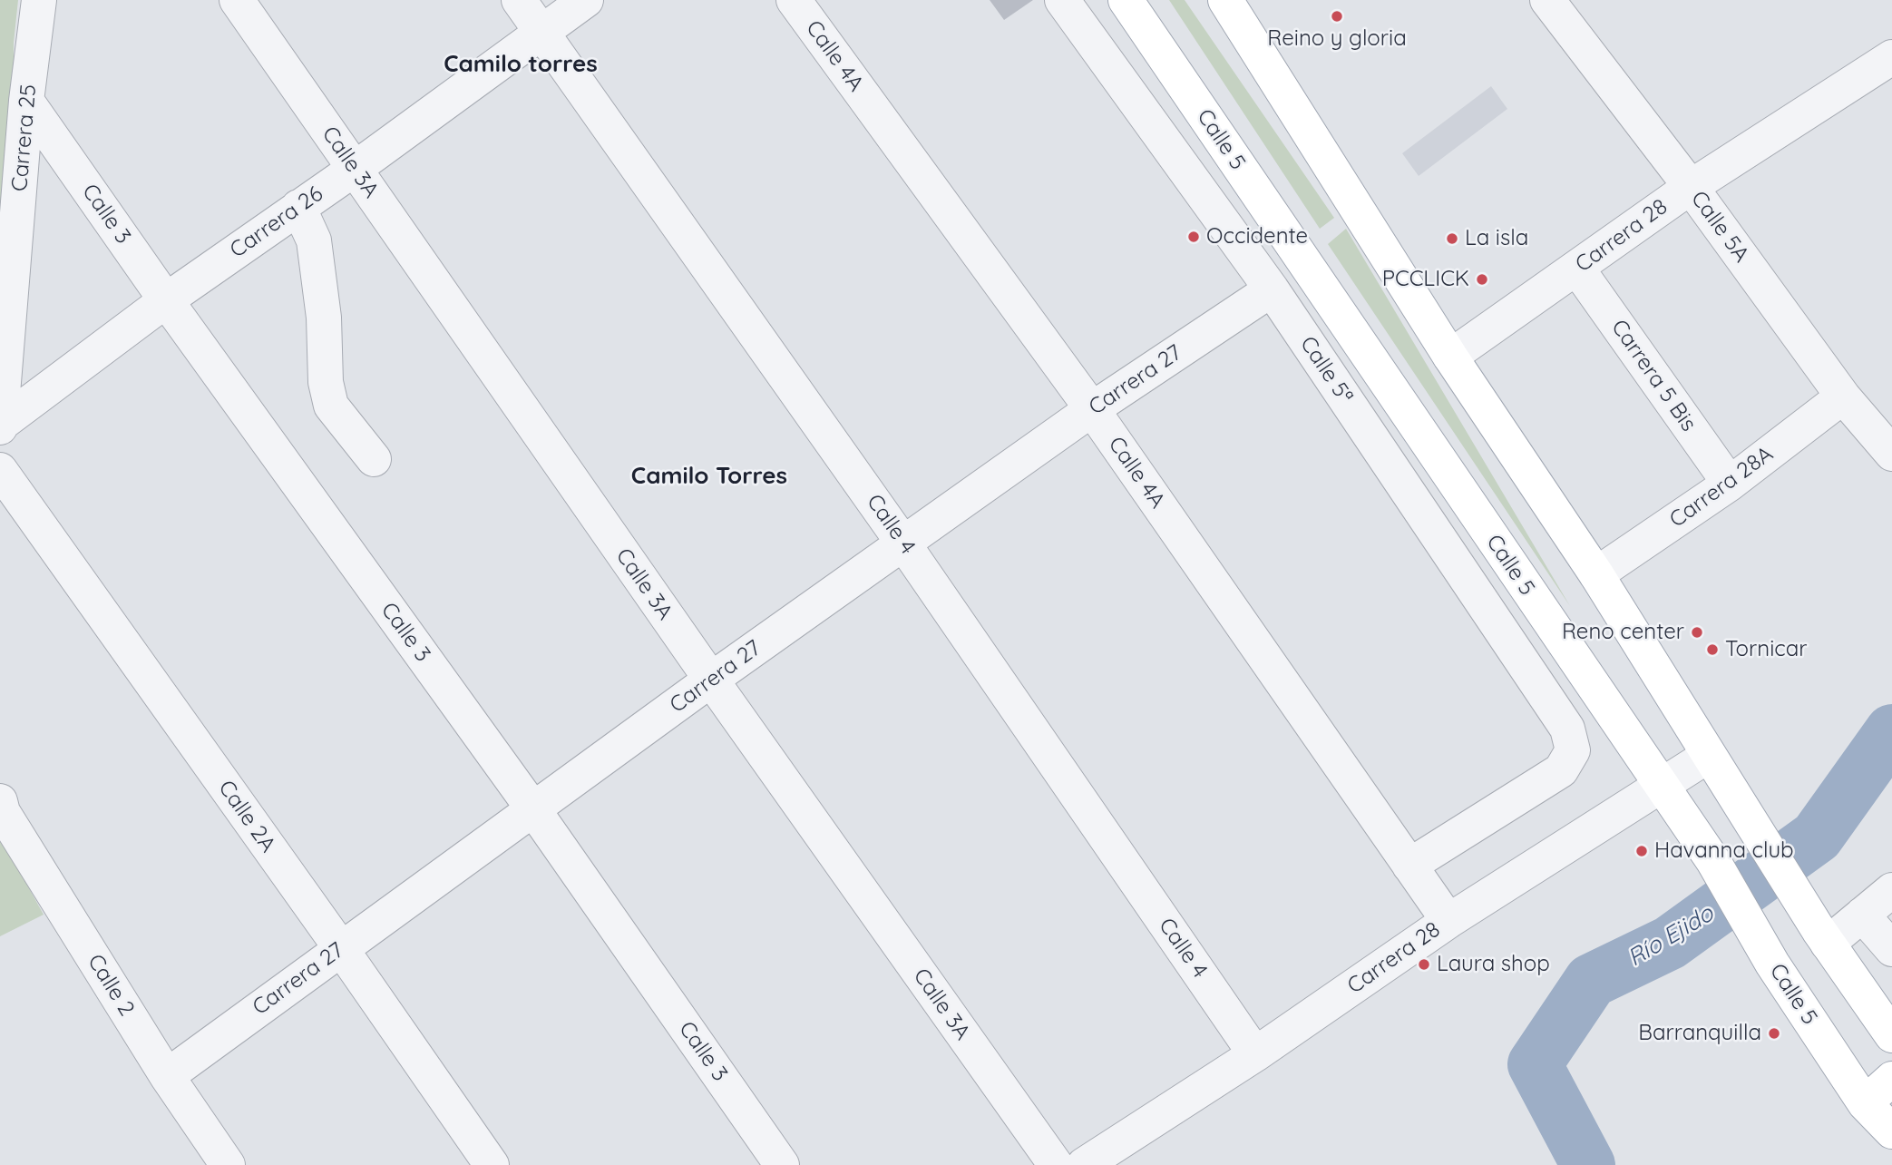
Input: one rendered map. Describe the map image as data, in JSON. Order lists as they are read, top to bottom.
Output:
{
  "streets": {
    "main road": ["Calle 5"],
    "street": [
      "Calle 4A",
      "Carrera 25",
      "Calle 3A",
      "Calle 3",
      "Carrera 26",
      "Calle 5A",
      "Carrera 28",
      "Calle 5ª",
      "Carrera 5 Bis",
      "Carrera 27",
      "Carrera 28A",
      "Calle 4",
      "Calle 2A",
      "Calle 2"
    ]
  },
  "crossings": [
    ["Calle 4A", "Carrera 28"],
    ["Calle 4A", "Calle 5ª"],
    ["Calle 4A", "Carrera 27"],
    ["Carrera 25", "Calle 3"],
    ["Carrera 25", "Carrera 26"],
    ["Calle 5", "Carrera 28"],
    ["Calle 3A", "Carrera 26"],
    ["Calle 3A", "Carrera 27"],
    ["Calle 3", "Carrera 26"],
    ["Calle 3", "Carrera 27"],
    ["Carrera 26", "Calle 4"],
    ["Calle 5A", "Carrera 28"],
    ["Calle 5A", "Carrera 28A"],
    ["Carrera 28", "Carrera 5 Bis"],
    ["Carrera 28", "Calle 4"],
    ["Calle 5ª", "Carrera 27"],
    ["Carrera 5 Bis", "Carrera 28A"],
    ["Carrera 27", "Calle 4"],
    ["Carrera 27", "Calle 2A"],
    ["Carrera 27", "Calle 2"]
  ],
  "districts": ["Camilo torres", "Camilo Torres"],
  "water": ["Río Ejido"],
  "places": [
    "Reino y gloria",
    "Occidente",
    "La isla",
    "PCCLICK",
    "Reno center",
    "Tornicar",
    "Havanna club",
    "Laura shop",
    "Barranquilla"
  ]
}
